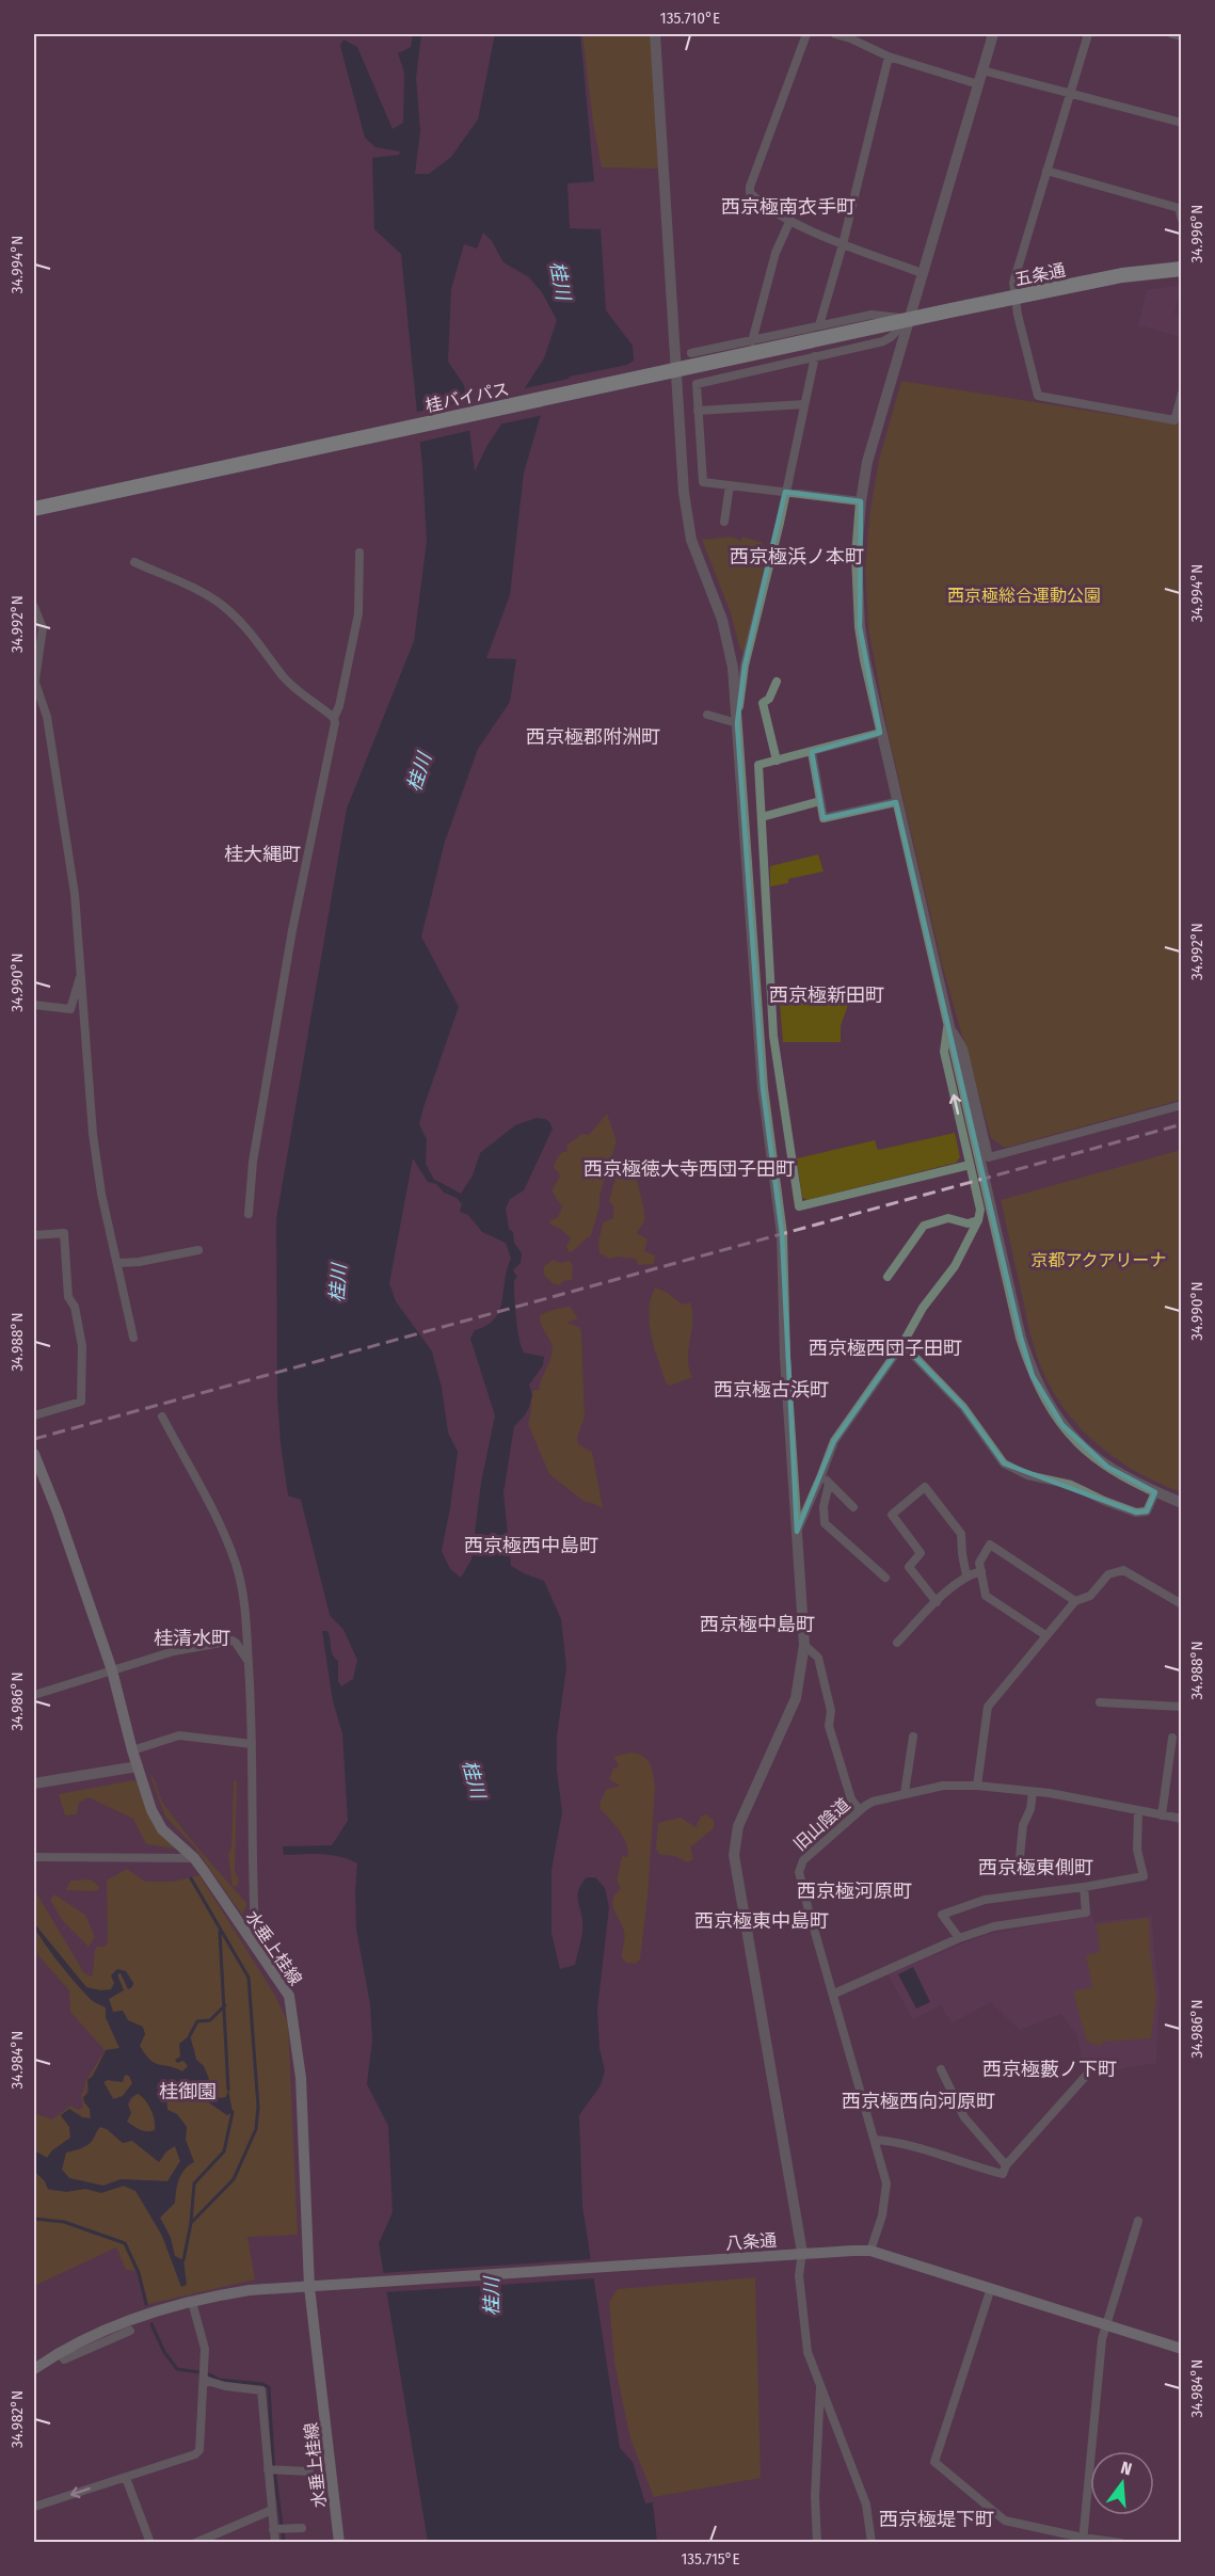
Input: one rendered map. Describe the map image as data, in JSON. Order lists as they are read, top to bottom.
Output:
{
  "streets": {
    "highway": ["五条通", "桂バイパス"],
    "main road": ["水垂上桂線", "八条通"],
    "street": ["旧山陰道"]
  },
  "crossings": [
    ["五条通", "桂バイパス"],
    ["旧山陰道", "八条通"],
    ["水垂上桂線", "八条通"]
  ],
  "districts": [
    "西京極南衣手町",
    "西京極浜ノ本町",
    "西京極郡附洲町",
    "桂大縄町",
    "西京極新田町",
    "西京極徳大寺西団子田町",
    "西京極西団子田町",
    "西京極古浜町",
    "西京極西中島町",
    "西京極中島町",
    "桂清水町",
    "西京極東側町",
    "西京極河原町",
    "西京極東中島町",
    "西京極藪ノ下町",
    "桂御園",
    "西京極西向河原町",
    "西京極堤下町"
  ],
  "water": ["桂川"],
  "parks": ["西京極総合運動公園", "京都アクアリーナ"],
  "north": "top",
  "coordinates": [
    "135.710°E",
    "34.996°N",
    "34.994°N",
    "34.992°N",
    "34.990°N",
    "34.988°N",
    "34.986°N",
    "34.984°N",
    "34.982°N",
    "135.715°E"
  ]
}
